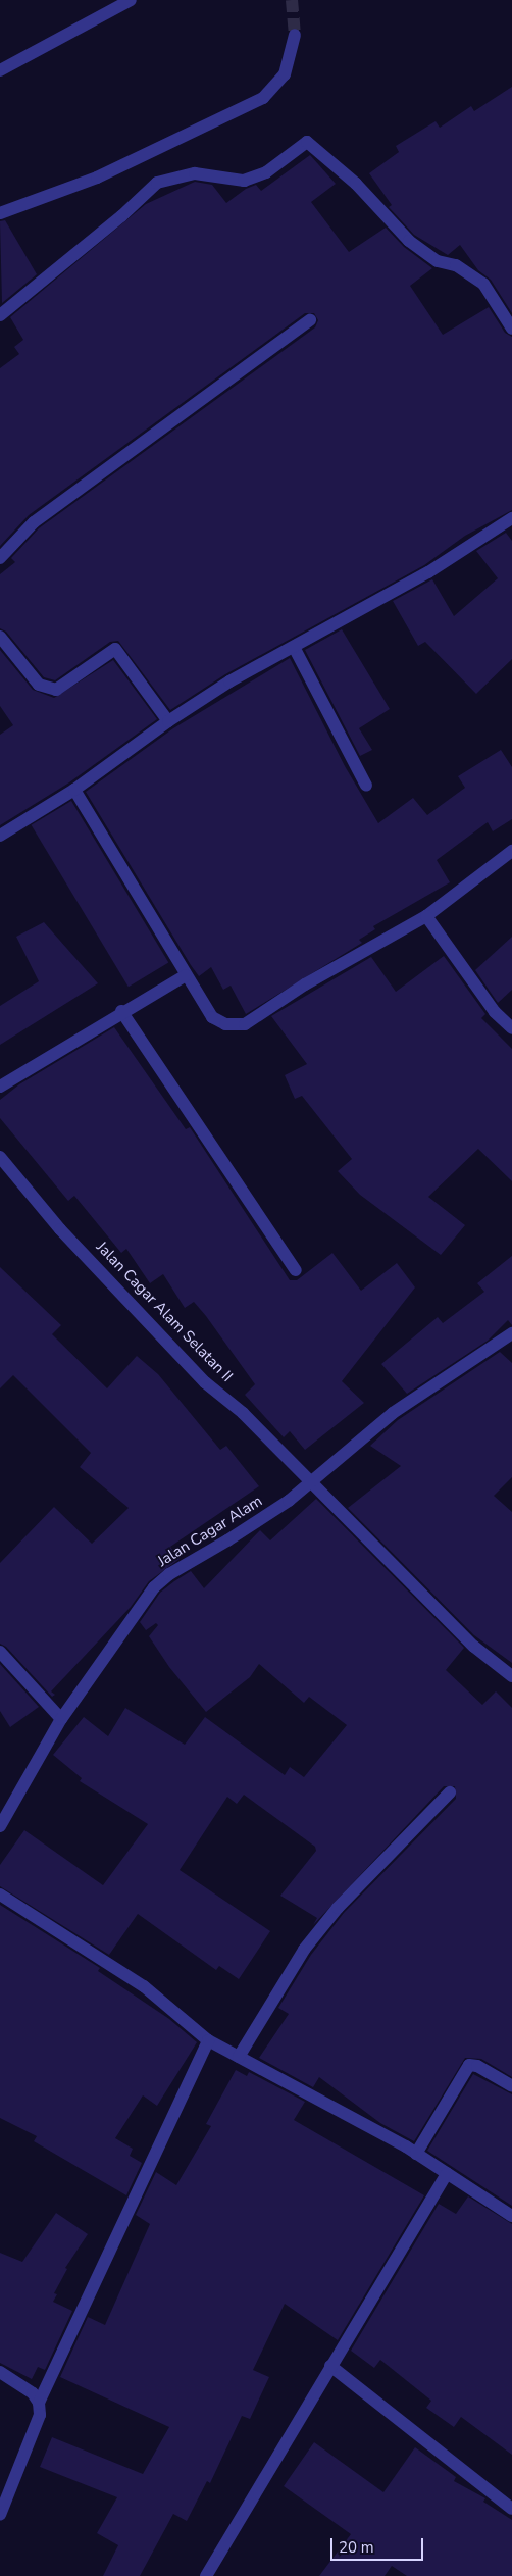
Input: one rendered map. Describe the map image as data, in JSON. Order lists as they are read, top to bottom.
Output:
{
  "streets": {
    "street": ["Jalan Cagar Alam Selatan II", "Jalan Cagar Alam"]
  },
  "crossings": [
    ["Jalan Cagar Alam Selatan II", "Jalan Cagar Alam"]
  ],
  "scale_bar": "20 m"
}
